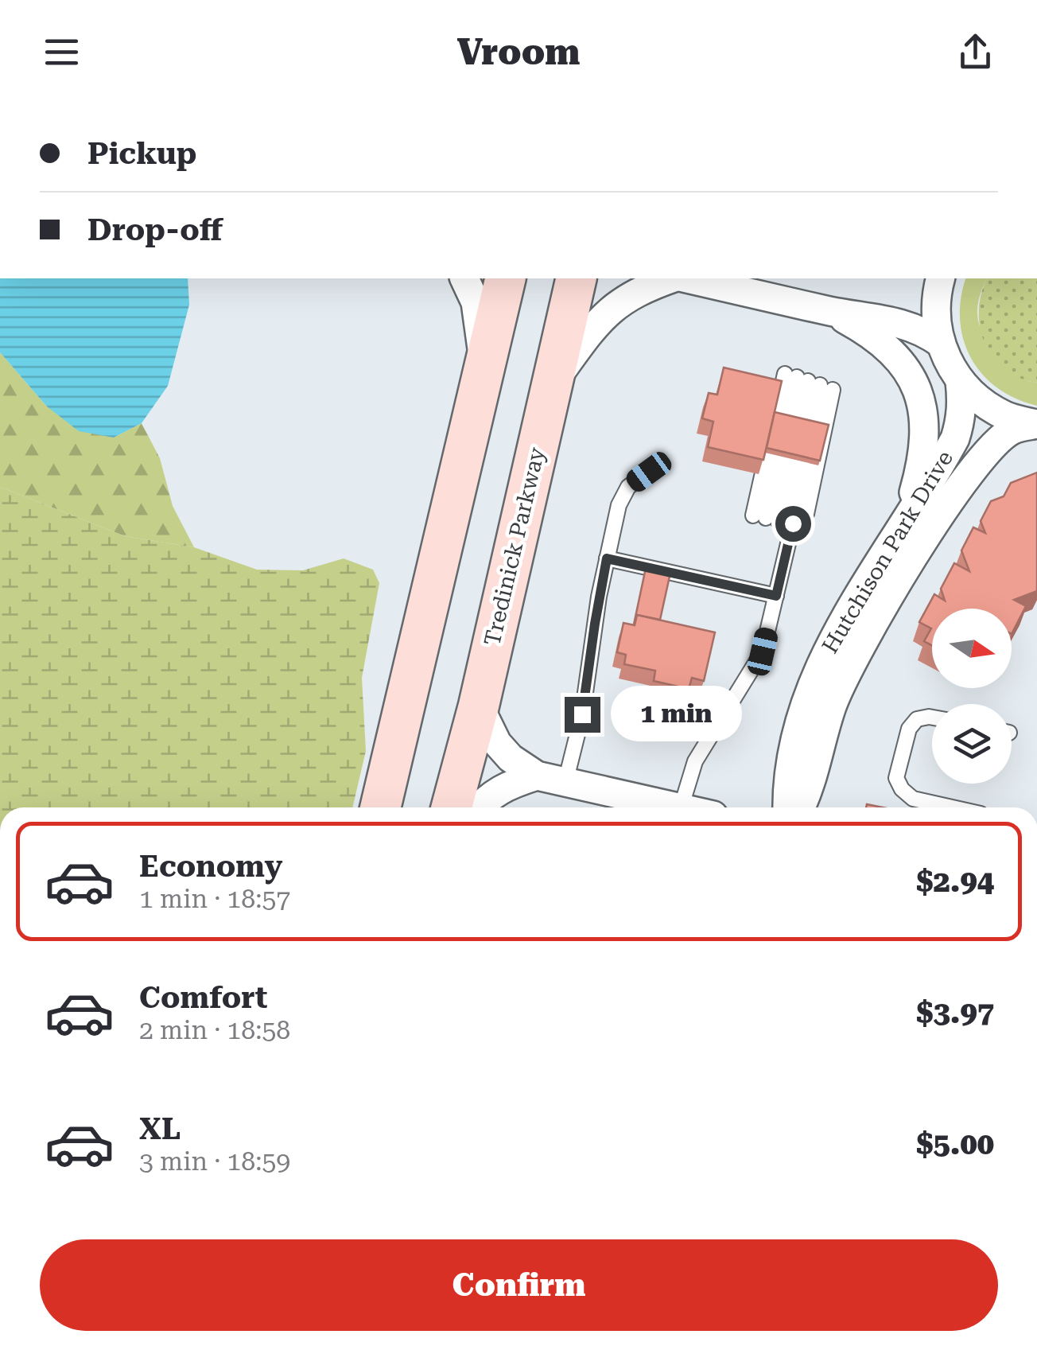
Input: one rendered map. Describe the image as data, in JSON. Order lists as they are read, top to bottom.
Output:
{
  "streets": {
    "street": ["Tredinick Parkway", "Hutchison Park Drive"]
  },
  "north": "right",
  "page": {
    "header": "Vroom",
    "banner": ["Pickup", "Drop-off"],
    "bubble": "1 min",
    "list": [
      {
        "name": "Economy",
        "note": "1 min · 18:57",
        "value": "$2.94"
      },
      {
        "name": "Comfort",
        "note": "2 min · 18:58",
        "value": "$3.97"
      },
      {
        "name": "XL",
        "note": "3 min · 18:59",
        "value": "$5.00"
      }
    ],
    "buttons": "Confirm"
  }
}
